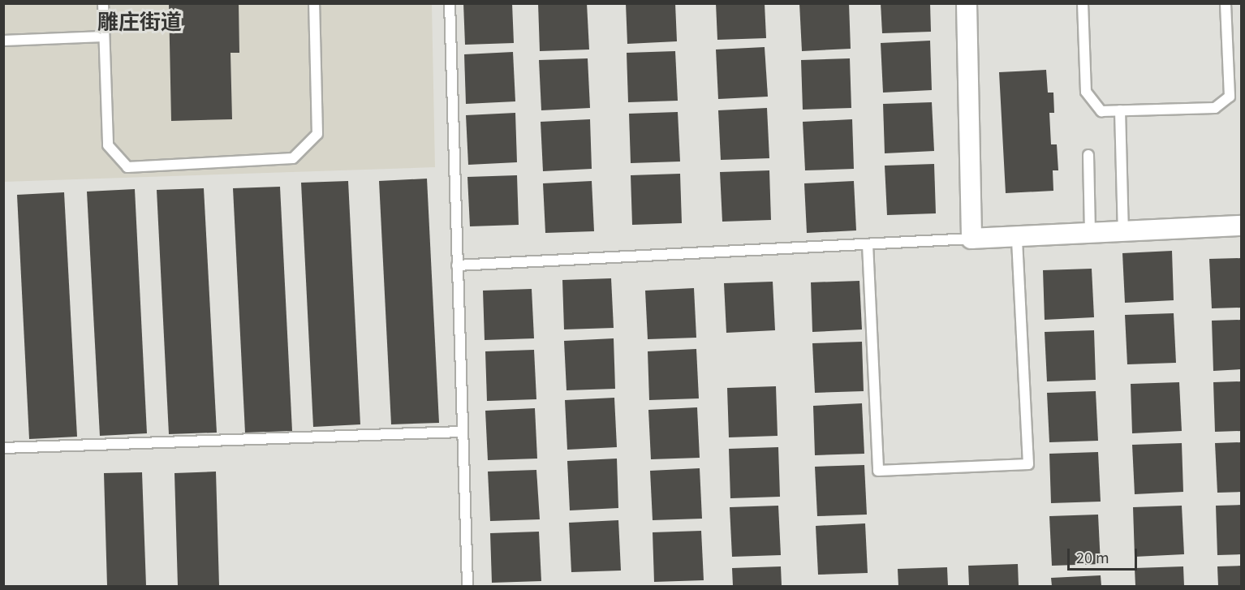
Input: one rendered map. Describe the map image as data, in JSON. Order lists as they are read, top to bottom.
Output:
{
  "districts": ["雕庄街道"],
  "scale_bar": "20 m"
}
